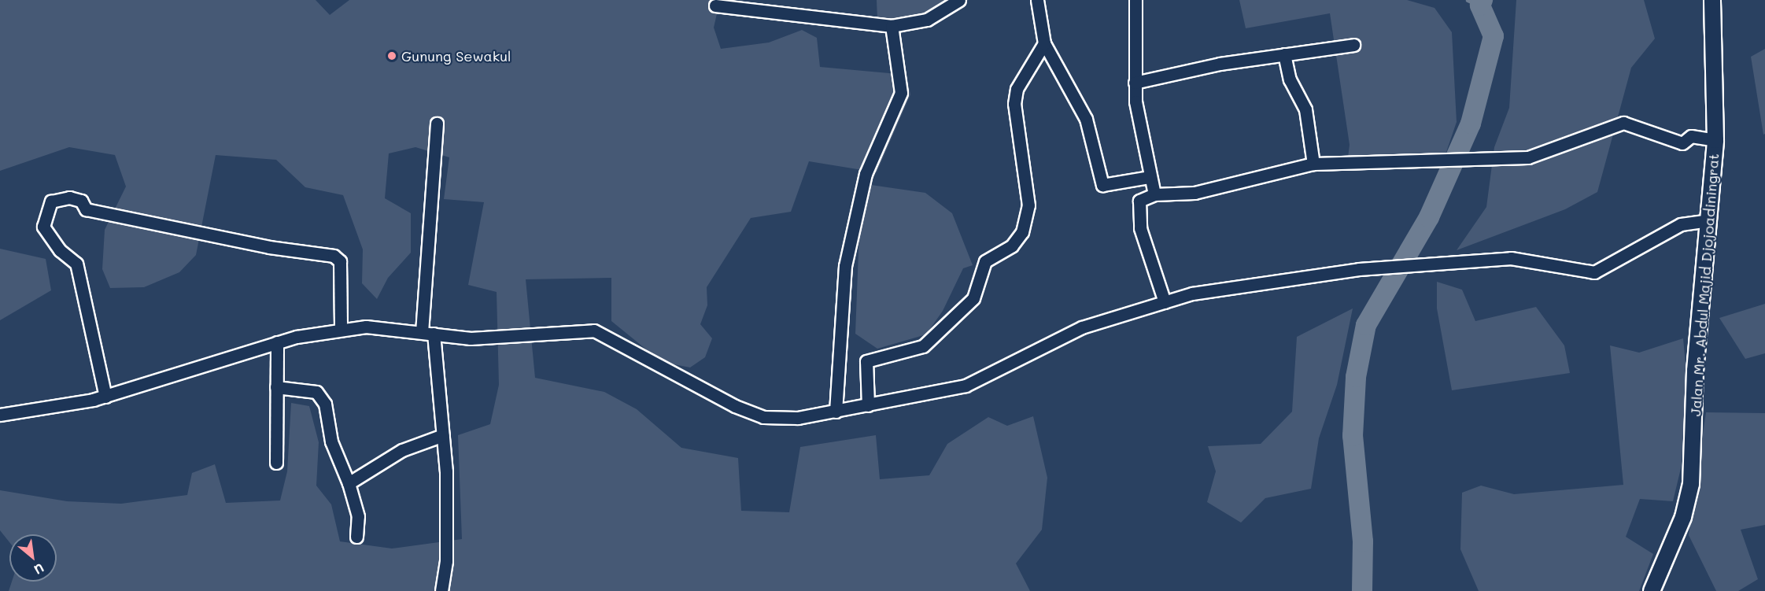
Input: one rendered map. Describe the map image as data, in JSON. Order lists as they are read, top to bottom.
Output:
{
  "streets": {
    "street": ["Jalan Mr. Abdul Majid Djojoadiningrat"]
  },
  "places": ["Gunung Sewakul"],
  "north": "bottom right"
}
